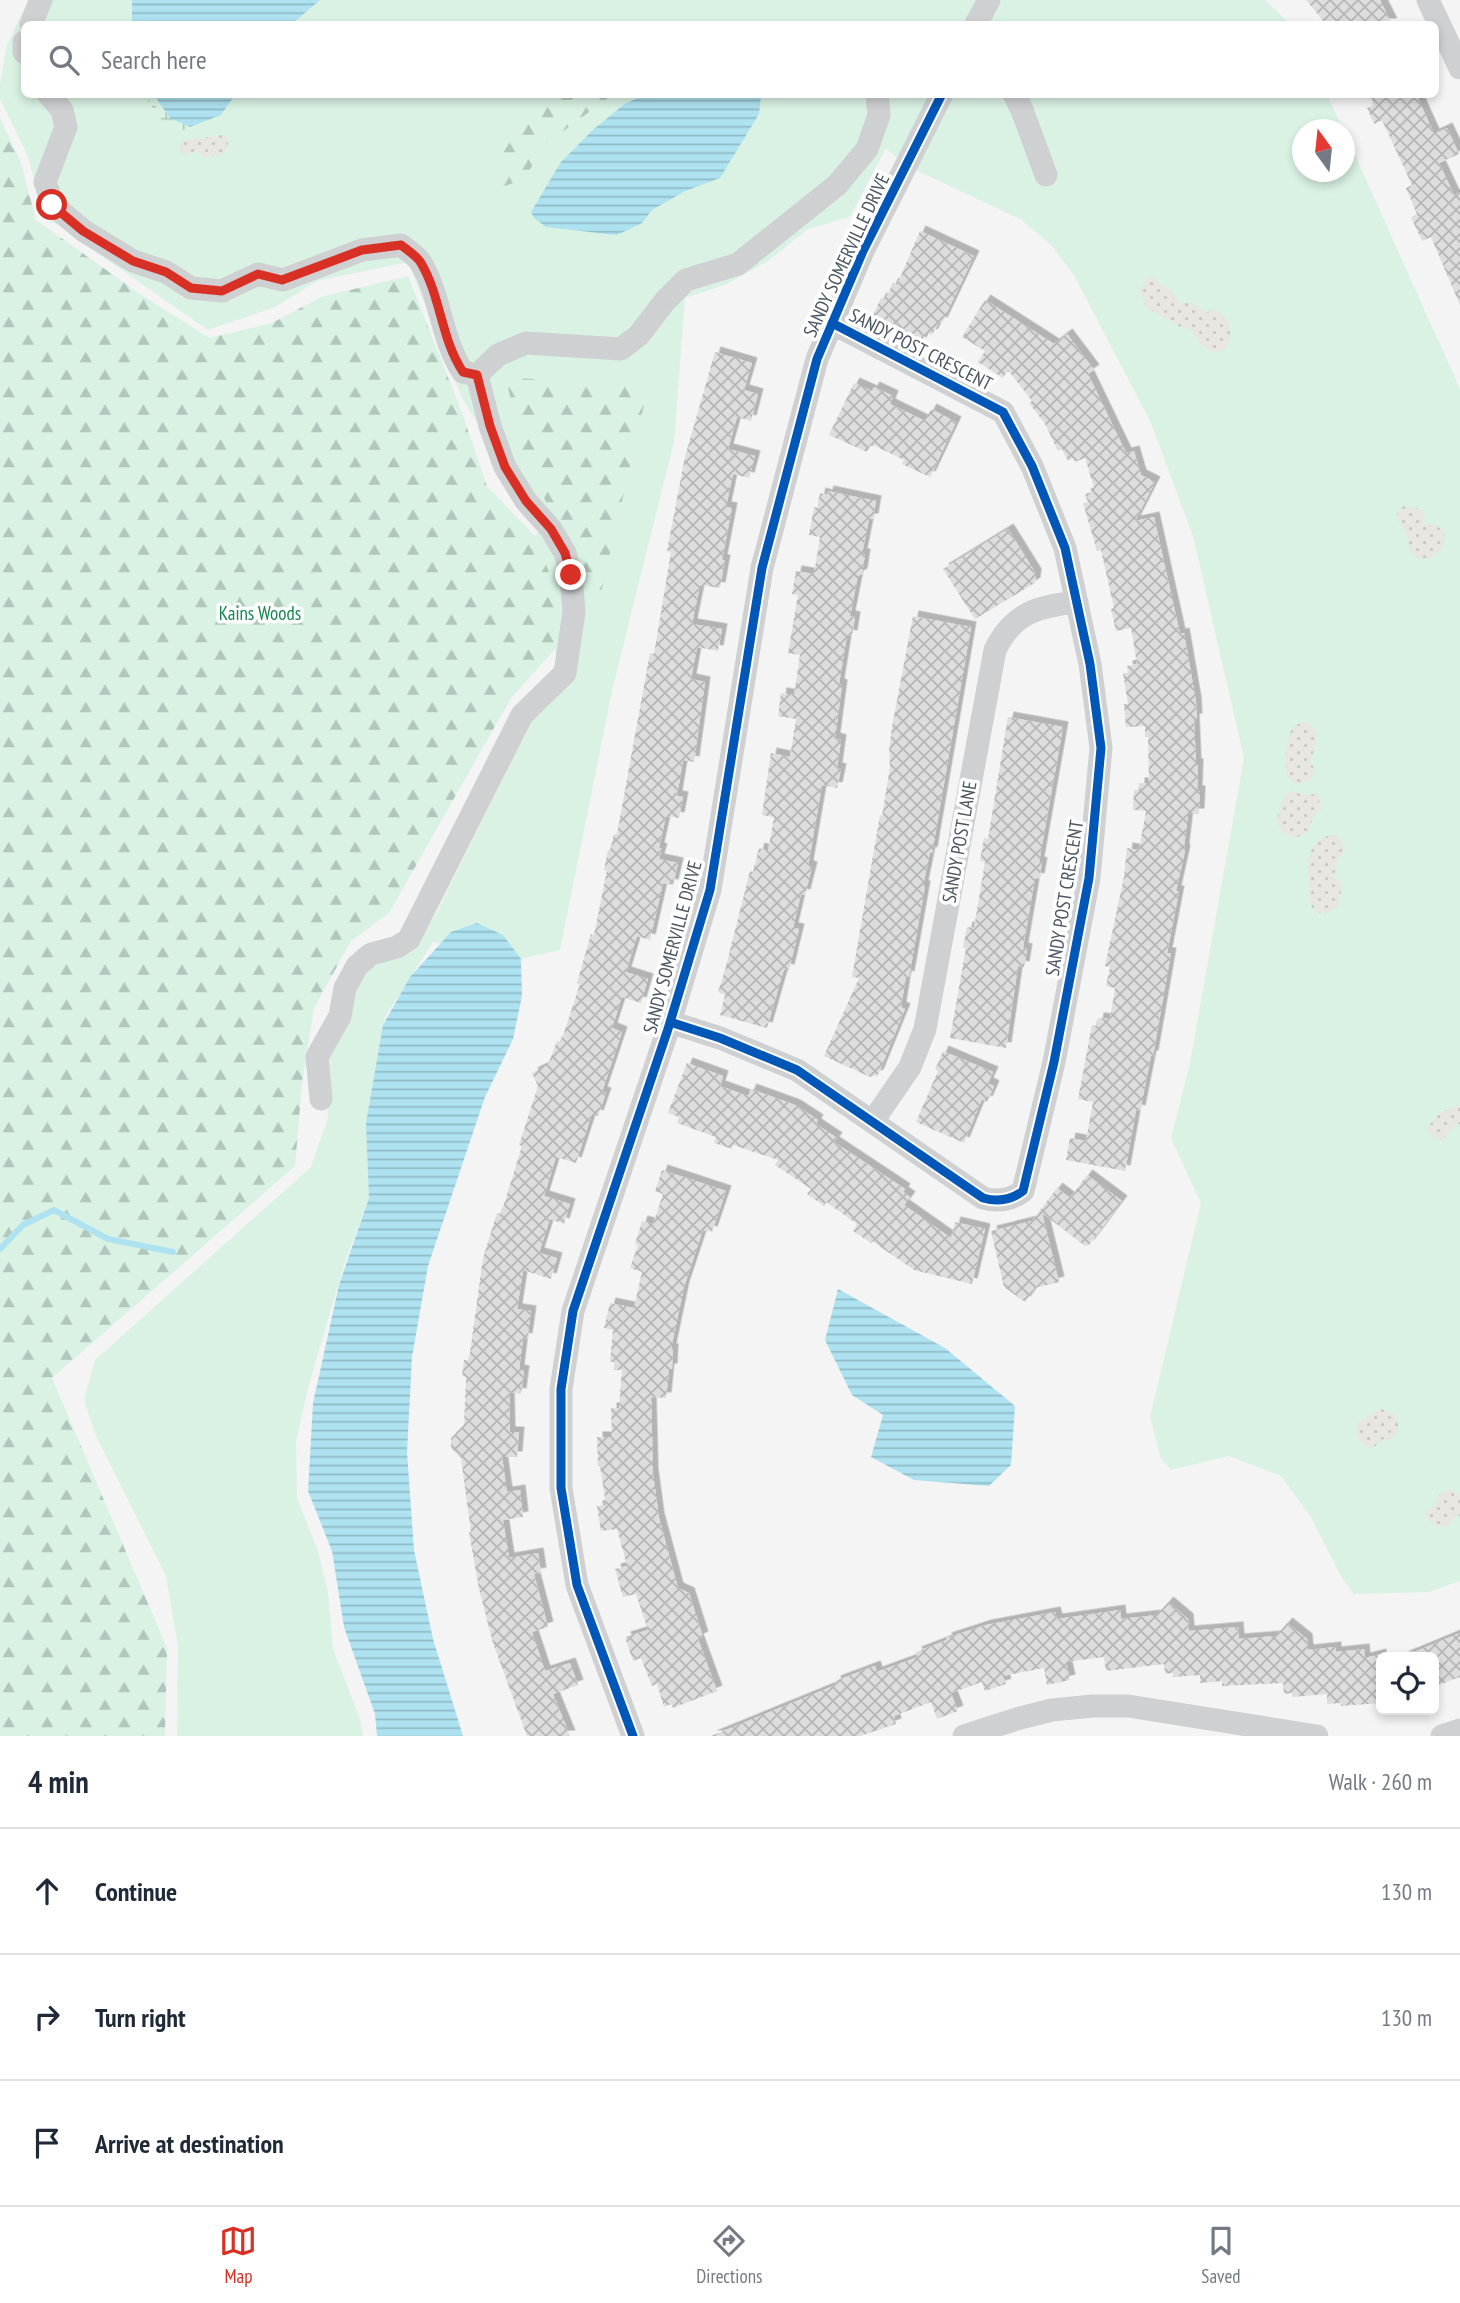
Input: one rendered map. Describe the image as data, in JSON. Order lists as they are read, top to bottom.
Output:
{
  "streets": {
    "street": ["SANDY SOMERVILLE DRIVE", "SANDY POST CRESCENT", "SANDY POST LANE"]
  },
  "crossings": [
    ["SANDY SOMERVILLE DRIVE", "SANDY POST CRESCENT"],
    ["SANDY POST CRESCENT", "SANDY POST LANE"]
  ],
  "parks": ["Kains Woods"],
  "north": "top",
  "page": {
    "search": "Search here",
    "heading": ["4 min", "Walk · 260 m"],
    "list": [
      ["Continue", "130 m"],
      ["Turn right", "130 m"],
      "Arrive at destination"
    ],
    "nav": ["Map", "Directions", "Saved"]
  }
}
